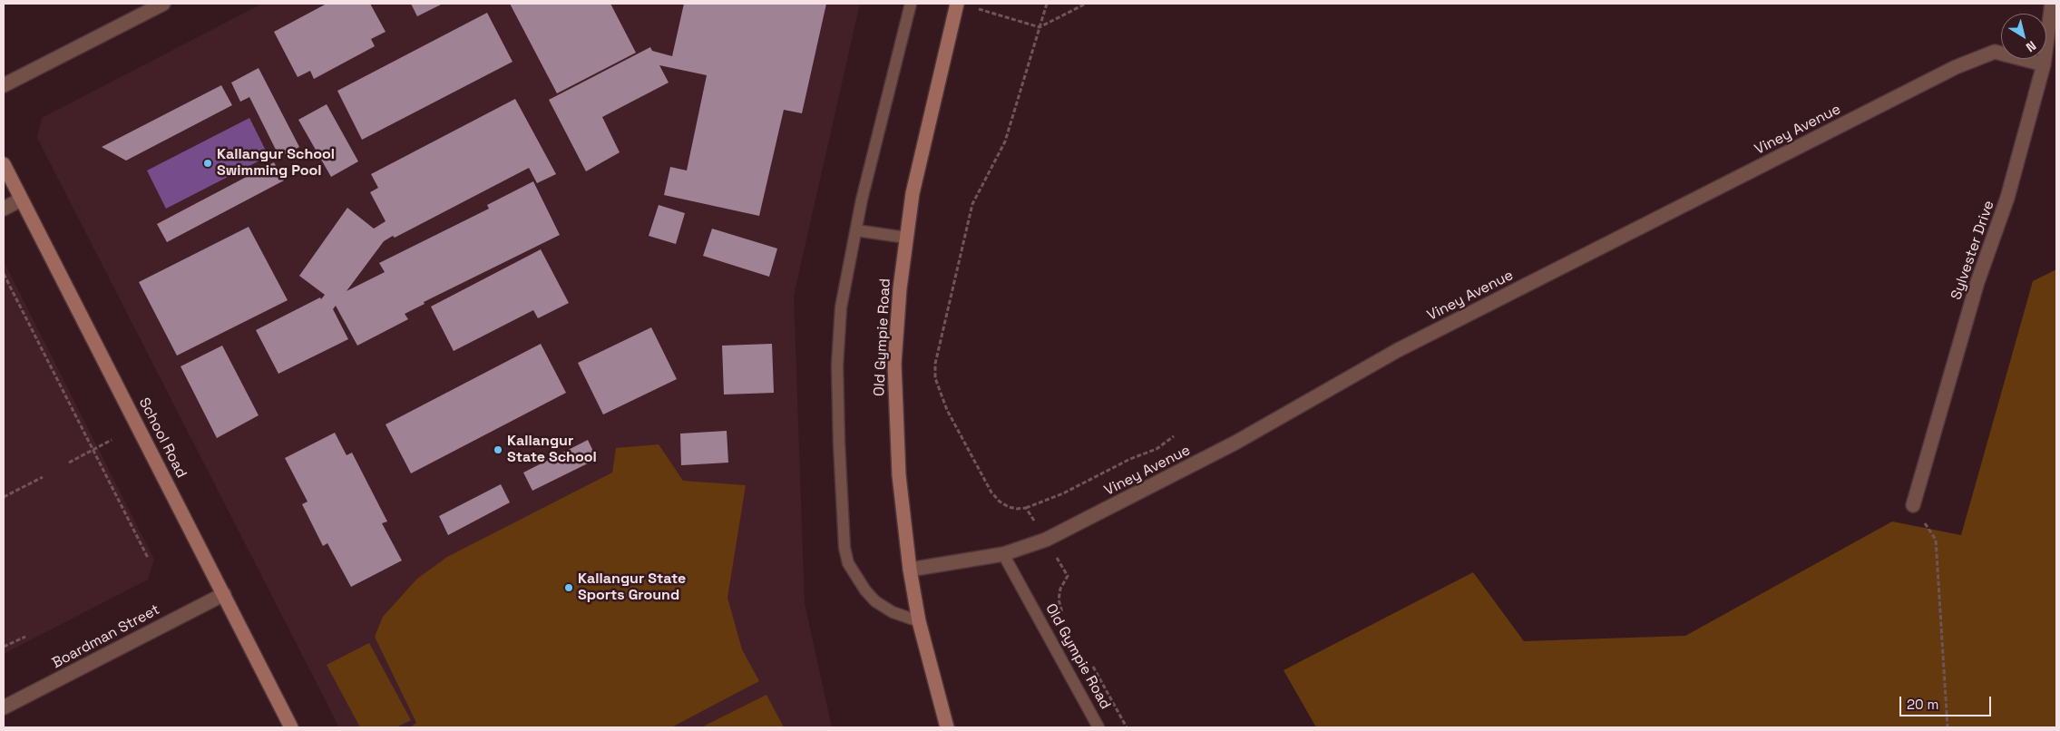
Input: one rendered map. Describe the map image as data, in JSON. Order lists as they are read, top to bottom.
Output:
{
  "streets": {
    "main road": ["Old Gympie Road", "School Road"],
    "street": ["Viney Avenue", "Sylvester Drive", "Boardman Street"]
  },
  "crossings": [
    ["Viney Avenue", "Sylvester Drive"],
    ["Viney Avenue", "Old Gympie Road"],
    ["School Road", "Boardman Street"]
  ],
  "places": ["Kallangur School Swimming Pool", "Kallangur State School", "Kallangur State Sports Ground"],
  "scale_bar": "20 m",
  "north": "bottom right"
}
